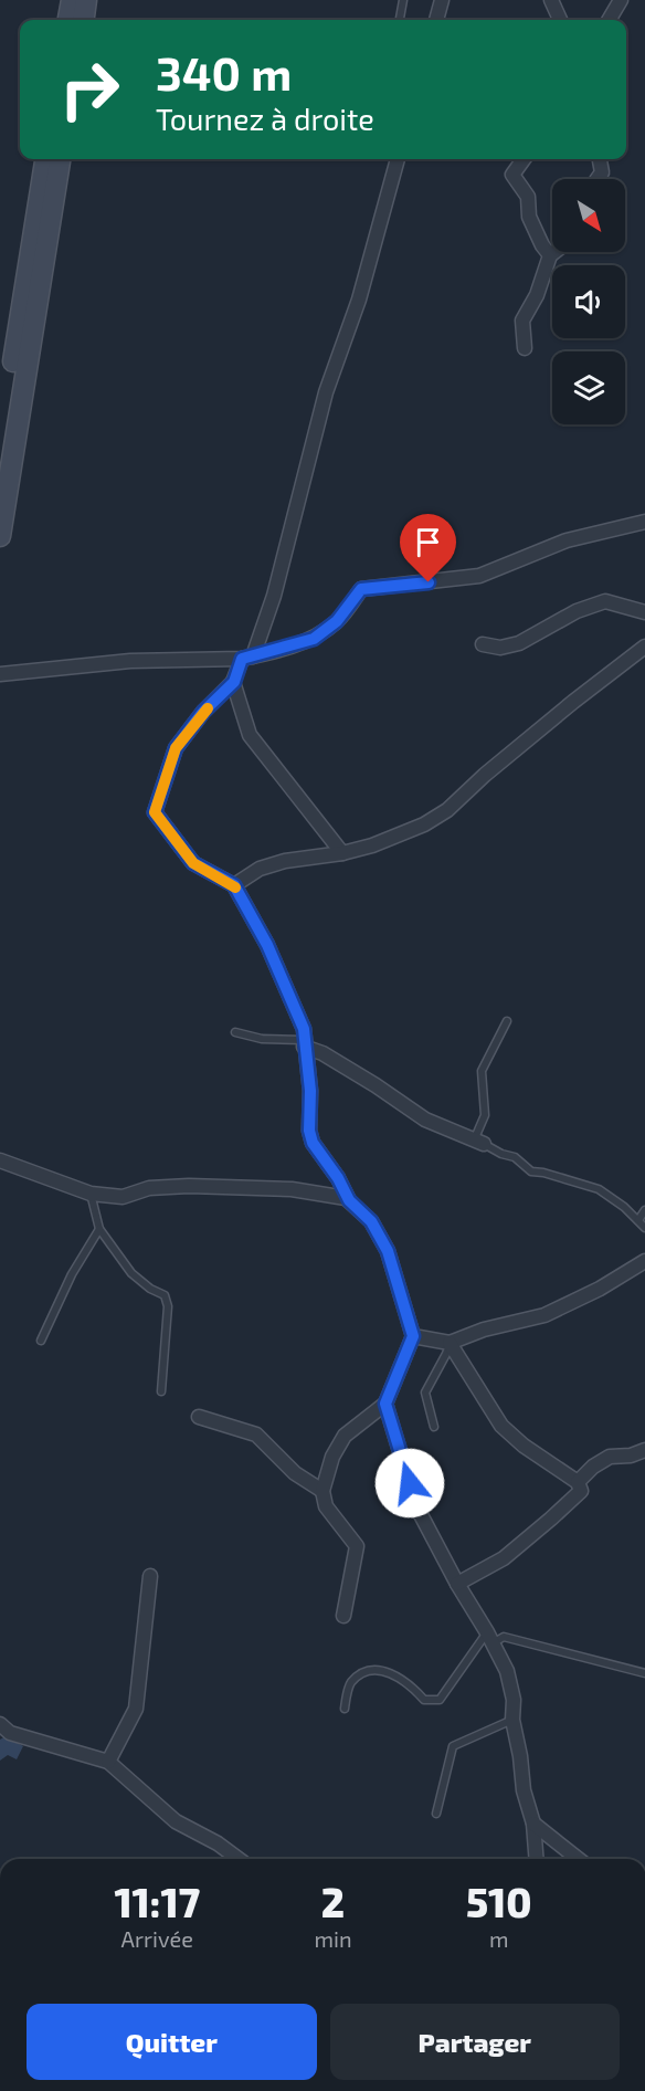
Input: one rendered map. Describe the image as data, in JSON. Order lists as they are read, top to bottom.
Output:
{
  "north": "bottom right",
  "page": {
    "turn": ["340 m", "Tournez à droite"],
    "eta": [
      "11:17",
      "Arrivée",
      "2",
      "min",
      "510",
      "m"
    ],
    "buttons": ["Quitter", "Partager"]
  }
}
